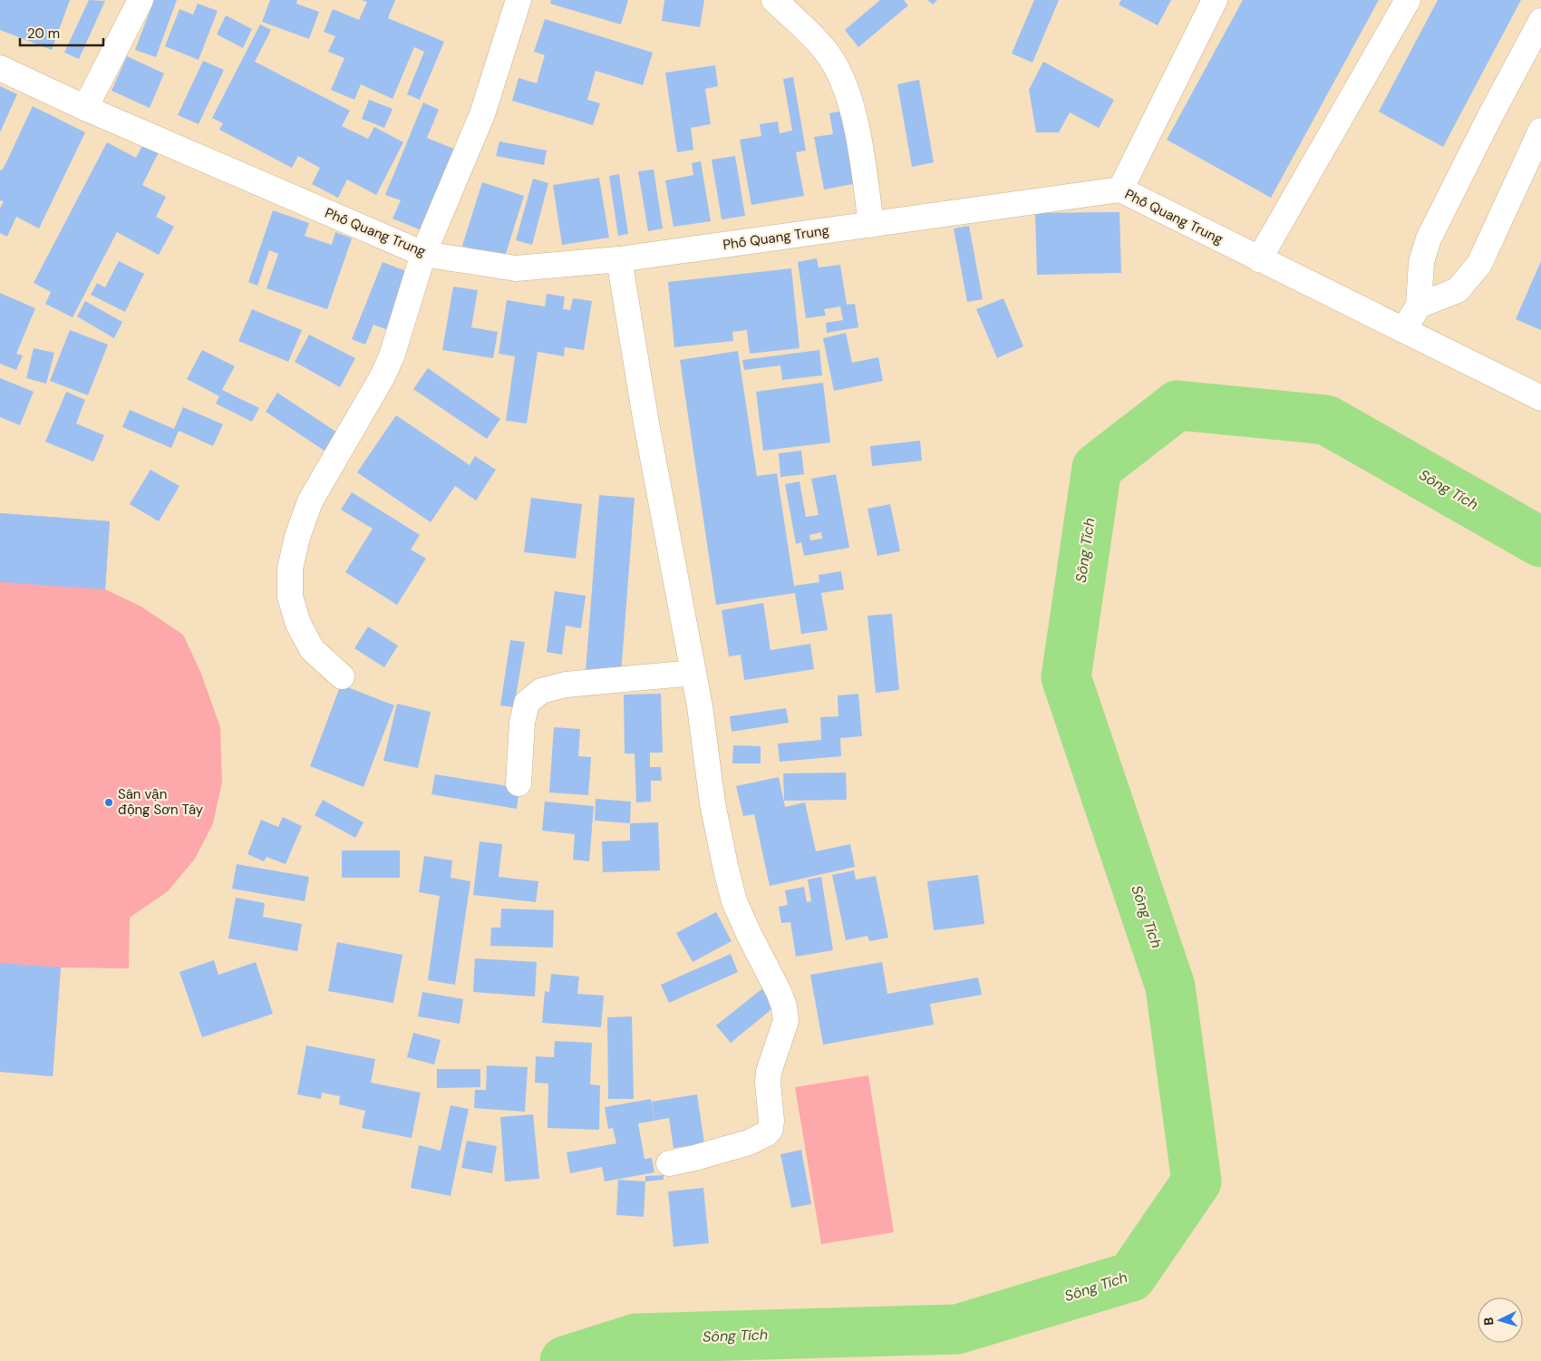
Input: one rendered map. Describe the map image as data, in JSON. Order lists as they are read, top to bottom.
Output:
{
  "streets": {
    "street": ["Phố Quang Trung"]
  },
  "water": ["Sông Tích"],
  "places": ["Sân vận động Sơn Tây"],
  "scale_bar": "20 m",
  "north": "left"
}
